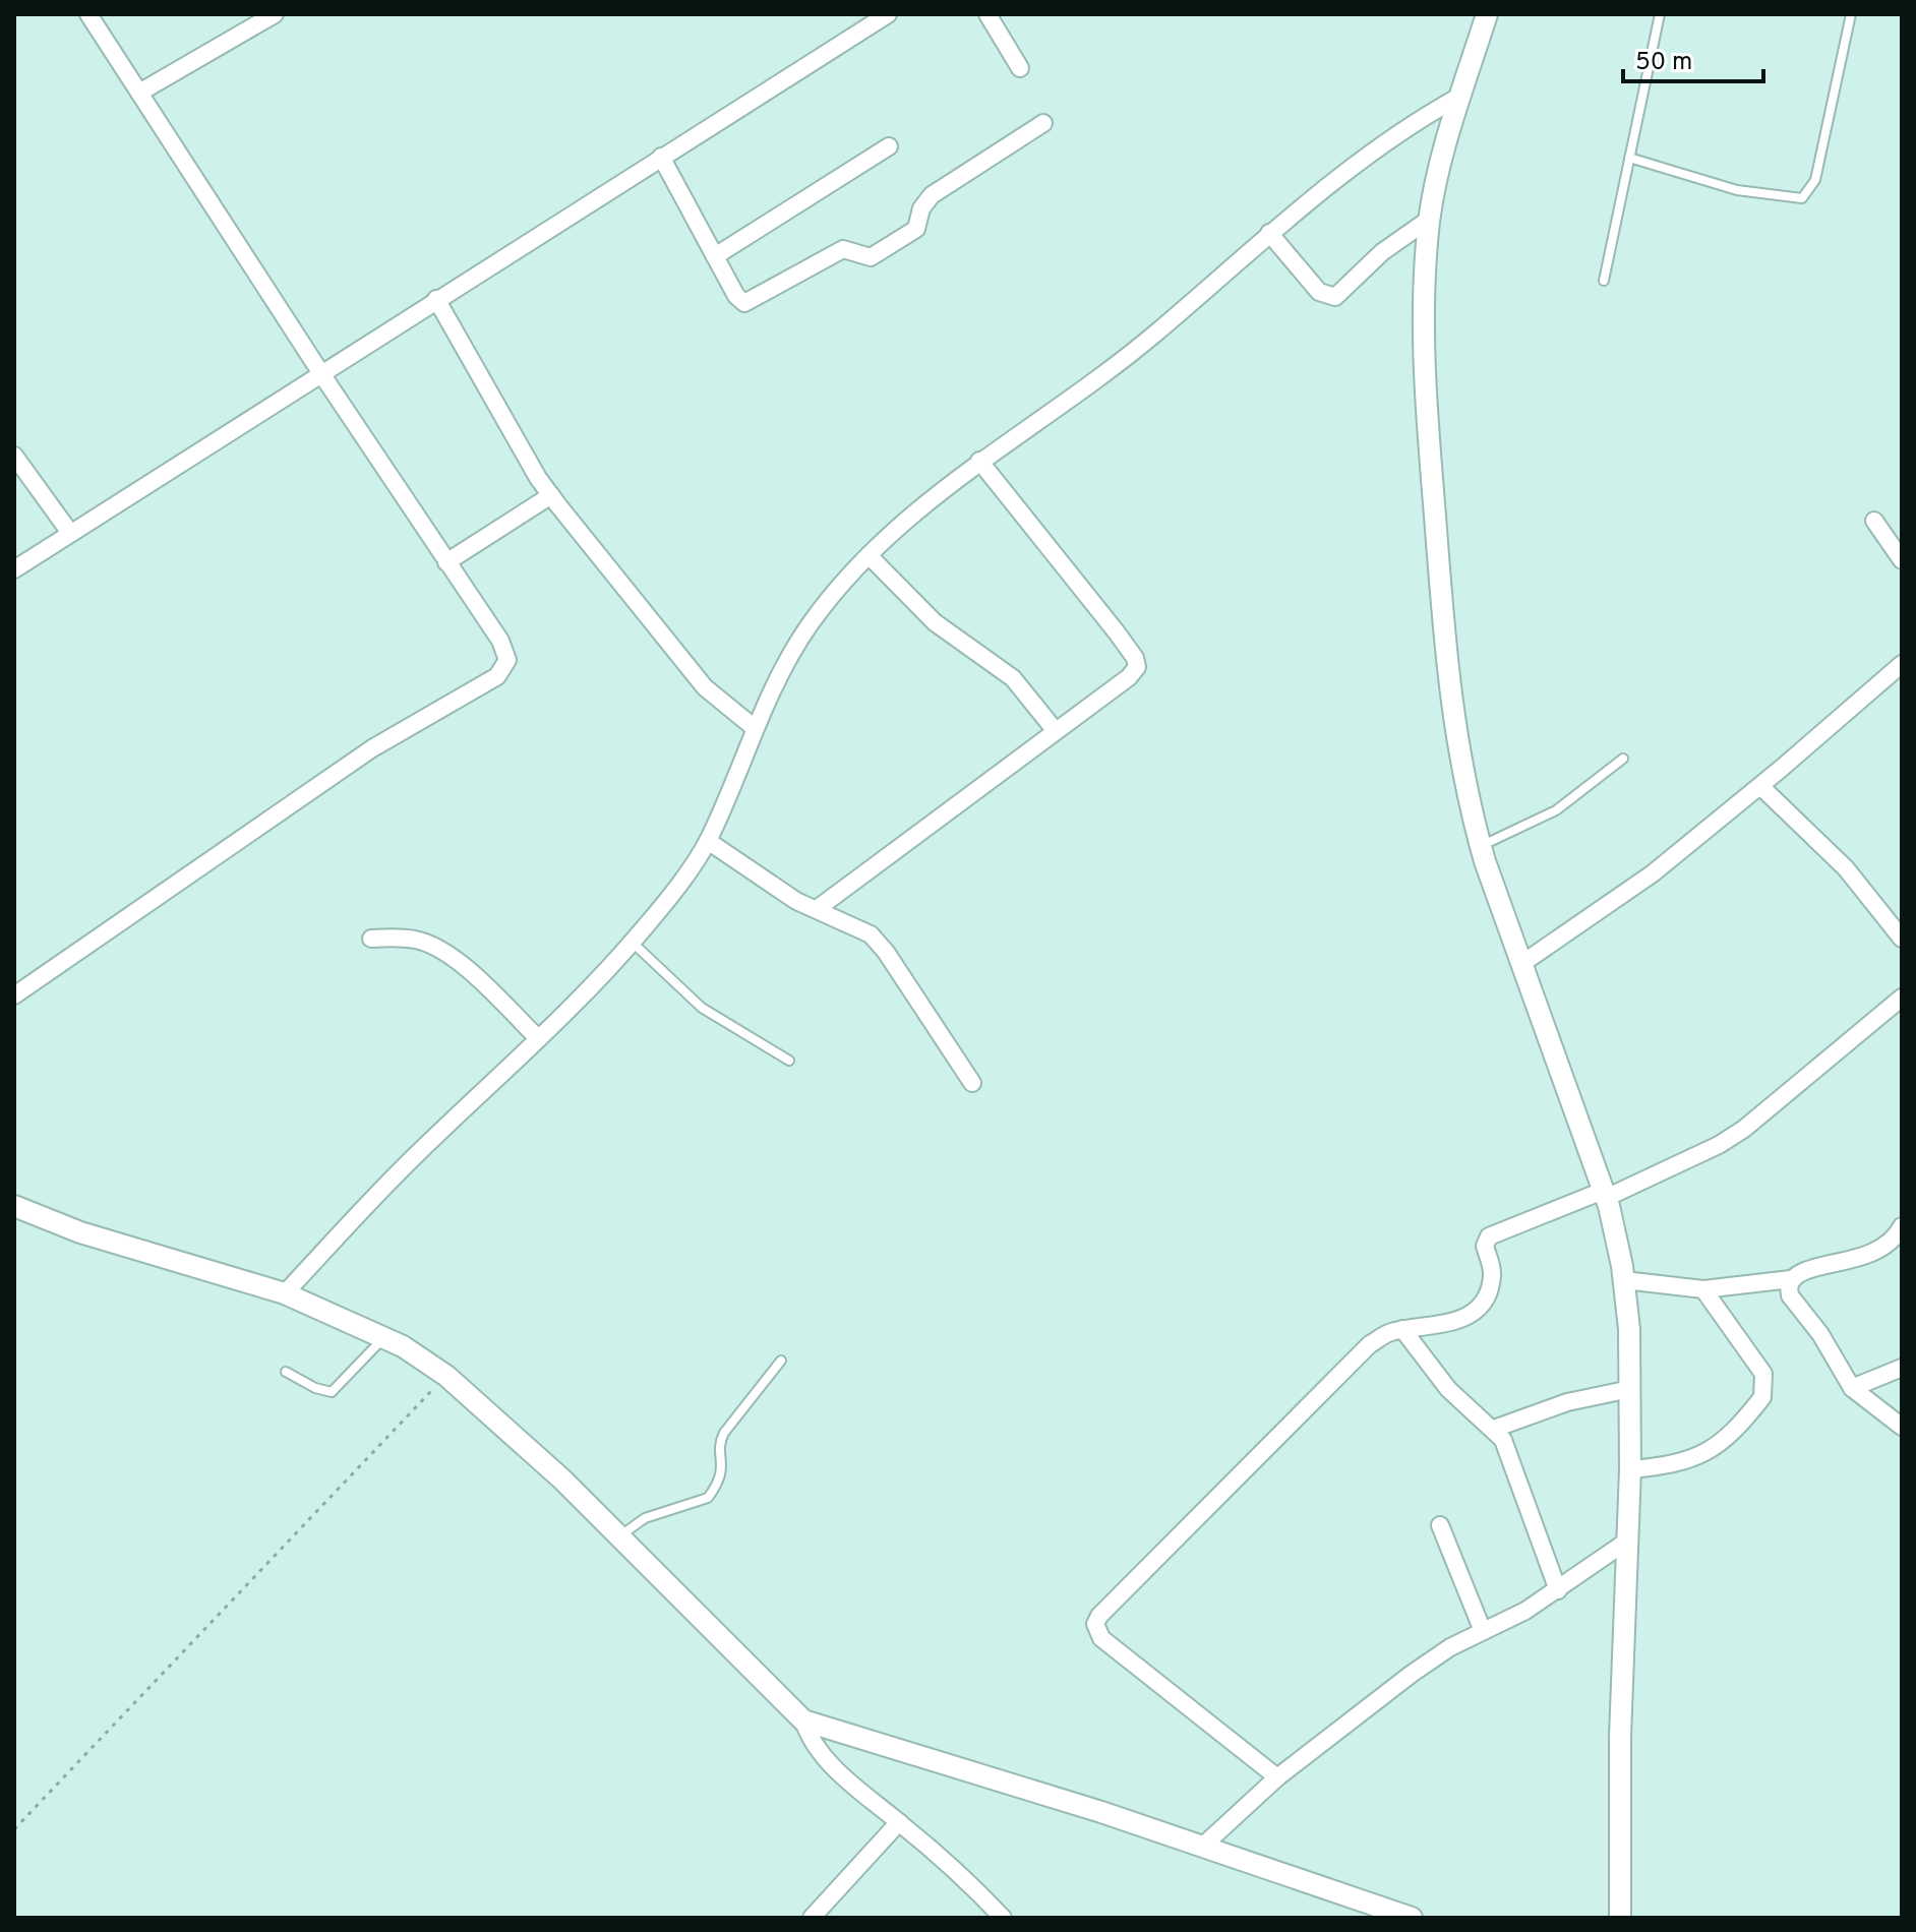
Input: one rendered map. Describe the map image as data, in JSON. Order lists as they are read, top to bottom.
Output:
{
  "scale_bar": "50 m"
}
